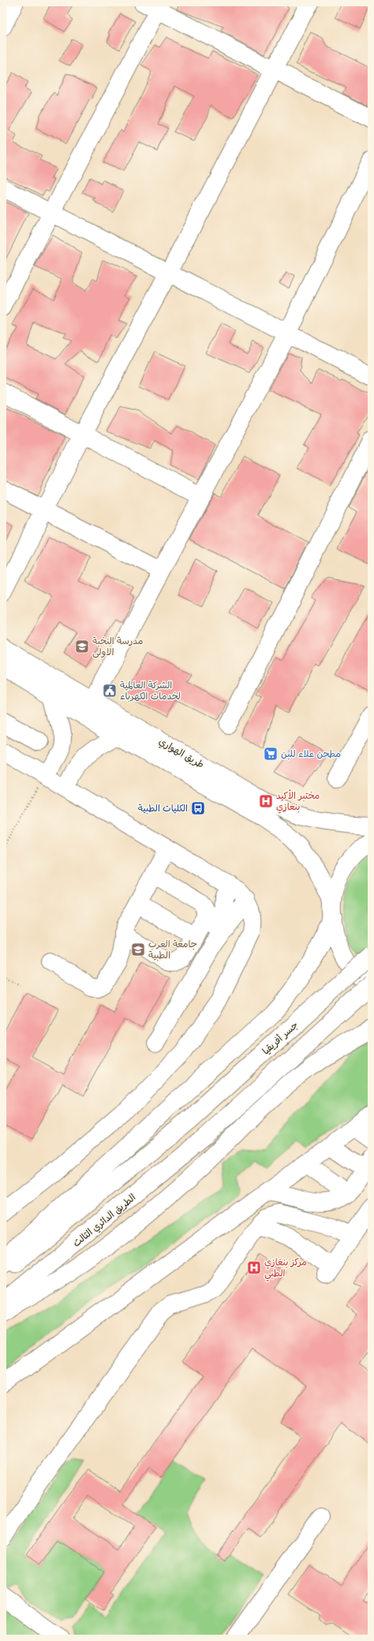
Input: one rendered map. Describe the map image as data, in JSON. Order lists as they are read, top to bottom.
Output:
{
  "streets": {
    "main road": ["طريق الهواري", "جسر أفريقيا", "الطريق الدائري الثالث"]
  },
  "places": {
    "school or university": ["مدرسة النخبة الاولى", "جامعة العرب الطبية"],
    "public building": ["الشركة العالمية لخدمات الكهرباء"],
    "supermarket": ["مطحن علاء للبن"],
    "hospital": ["مختبر الأكيد بنغازي", "مركز بنغازي الطبي"],
    "bus stop": ["الكليات الطبية"]
  }
}
